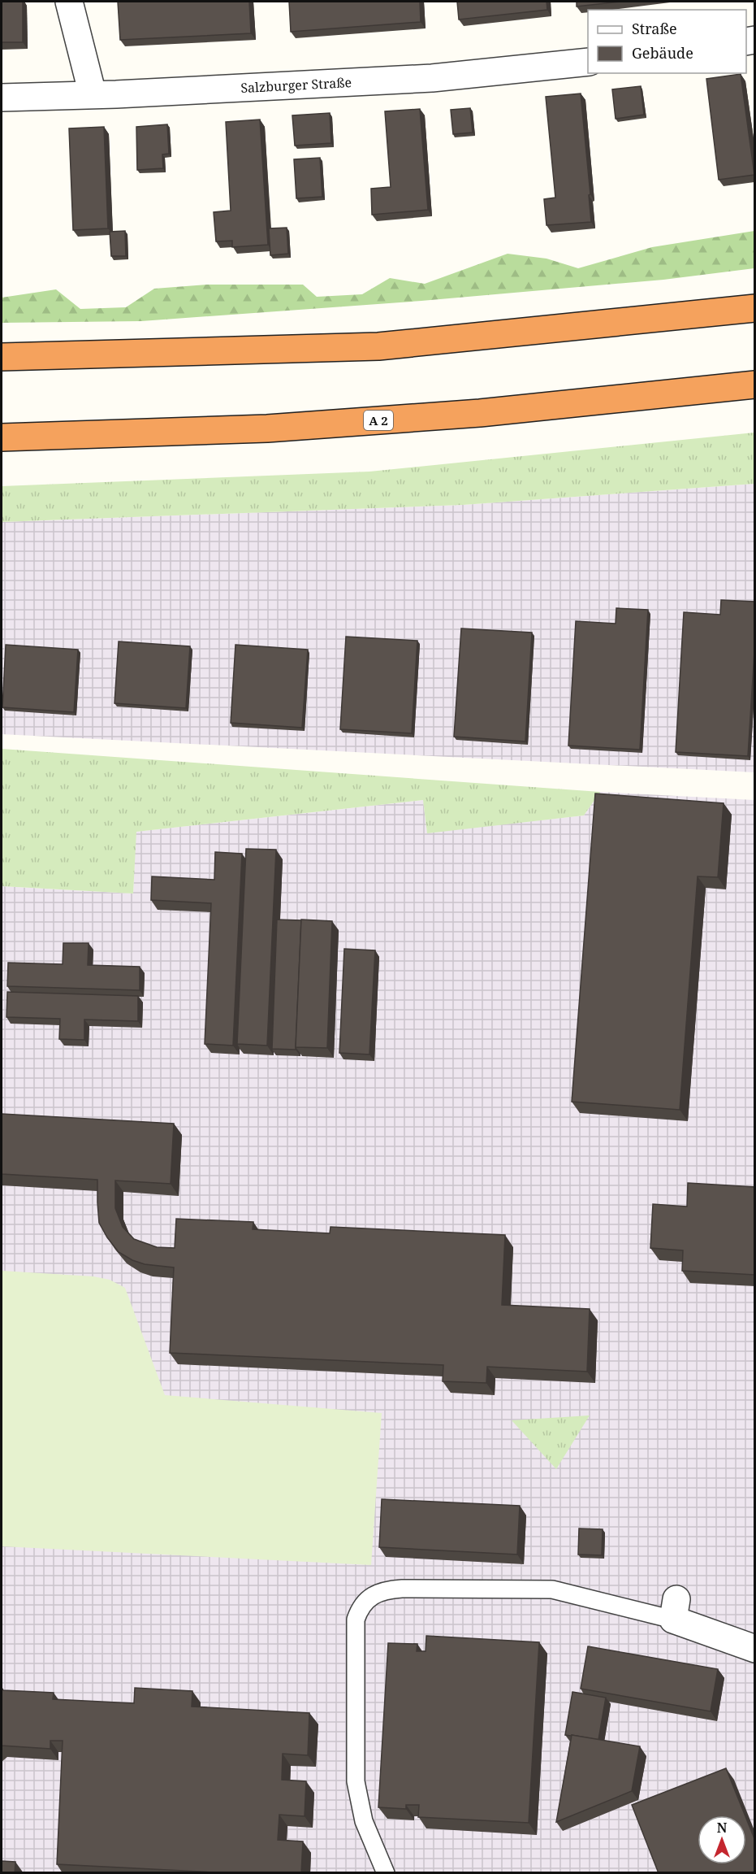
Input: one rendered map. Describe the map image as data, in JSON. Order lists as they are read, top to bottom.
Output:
{
  "streets": {
    "highway": ["A 2"],
    "street": ["Salzburger Straße"]
  },
  "legend": ["Straße", "Gebäude"],
  "north": "top"
}
